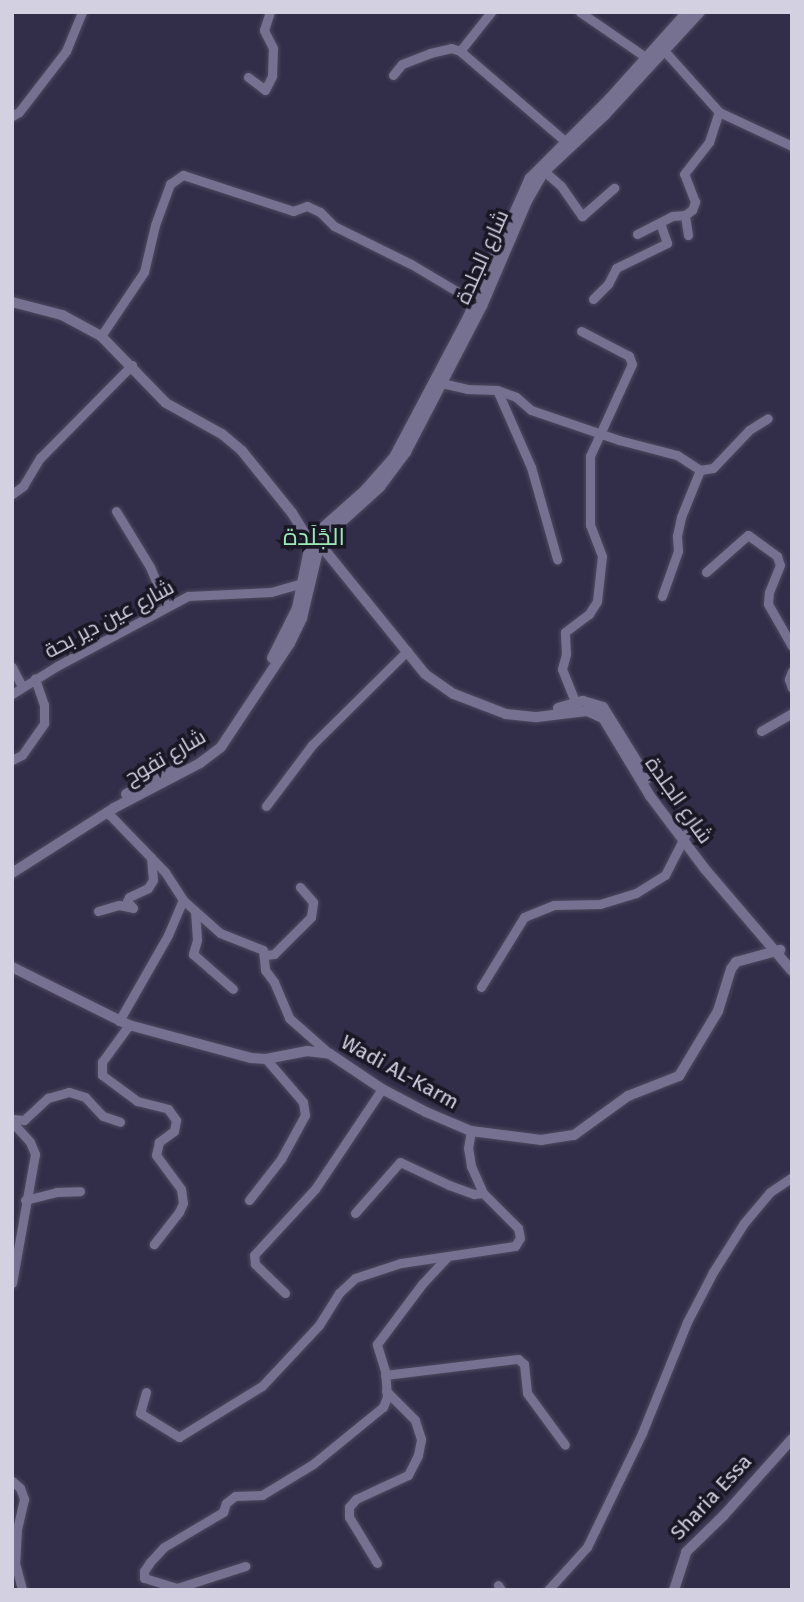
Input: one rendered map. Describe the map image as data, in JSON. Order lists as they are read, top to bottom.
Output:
{
  "streets": {
    "street": [
      "شارع الجلدة",
      "شارع عين دير بحة",
      "شارع تفوح",
      "Wadi AL-Karm",
      "Sharia Essa"
    ]
  },
  "crossings": [
    ["شارع الجلدة", "Wadi AL-Karm"],
    ["شارع عين دير بحة", "شارع تفوح"]
  ],
  "districts": ["الجًلَدة"]
}
